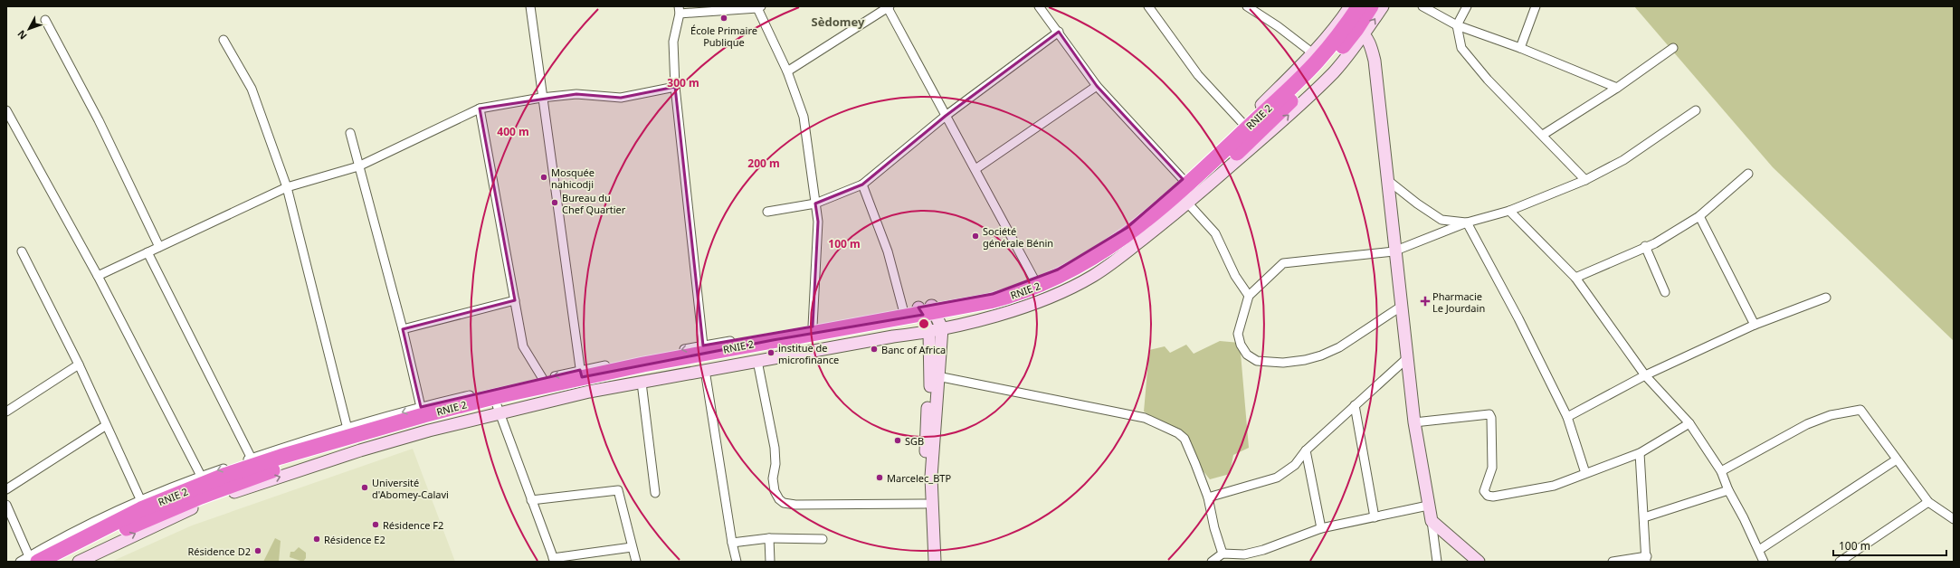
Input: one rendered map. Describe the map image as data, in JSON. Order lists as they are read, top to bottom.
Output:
{
  "streets": {
    "highway": ["RNIE 2"]
  },
  "districts": ["Sèdomey"],
  "places": {
    "other": [
      "École Primaire Publique",
      "Mosquée nahicodji",
      "Bureau du Chef Quartier",
      "Société générale Bénin",
      "Banc of Africa",
      "institue de microfinance",
      "SGB",
      "Marcelec_BTP",
      "Université d'Abomey-Calavi",
      "Résidence F2",
      "Résidence E2",
      "Résidence D2"
    ],
    "health": ["Pharmacie Le Jourdain"]
  },
  "scale_bar": "100 m",
  "north": "bottom left",
  "rings": [
    "300 m",
    "400 m",
    "200 m",
    "100 m"
  ]
}
